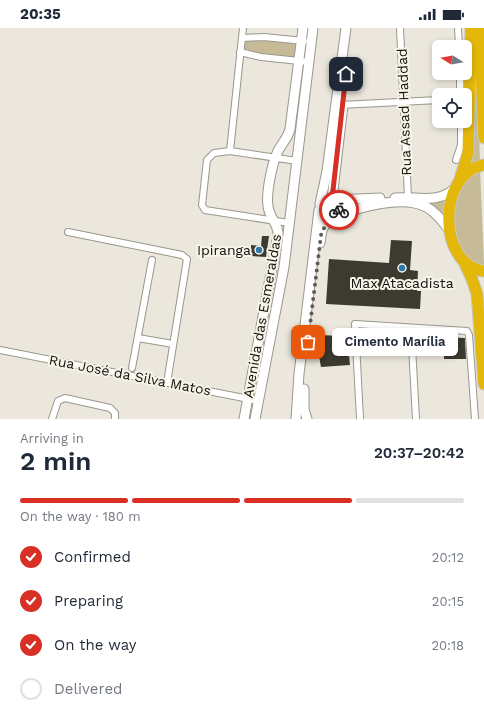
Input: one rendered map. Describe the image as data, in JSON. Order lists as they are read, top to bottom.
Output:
{
  "streets": {
    "main road": ["Avenida das Esmeraldas"],
    "street": ["Rua Assad Haddad", "Rua José da Silva Matos"]
  },
  "crossings": [
    ["Avenida das Esmeraldas", "Rua José da Silva Matos"]
  ],
  "places": ["Ipiranga", "Max Atacadista", "Cimento Marília"],
  "north": "left",
  "page": {
    "status": "20:35",
    "bubble": "Cimento Marília",
    "heading": ["2 min", "Arriving in", "20:37–20:42"],
    "bar": "On the way · 180 m",
    "list": [
      ["Confirmed", "20:12"],
      ["Preparing", "20:15"],
      ["On the way", "20:18"],
      "Delivered"
    ]
  }
}
